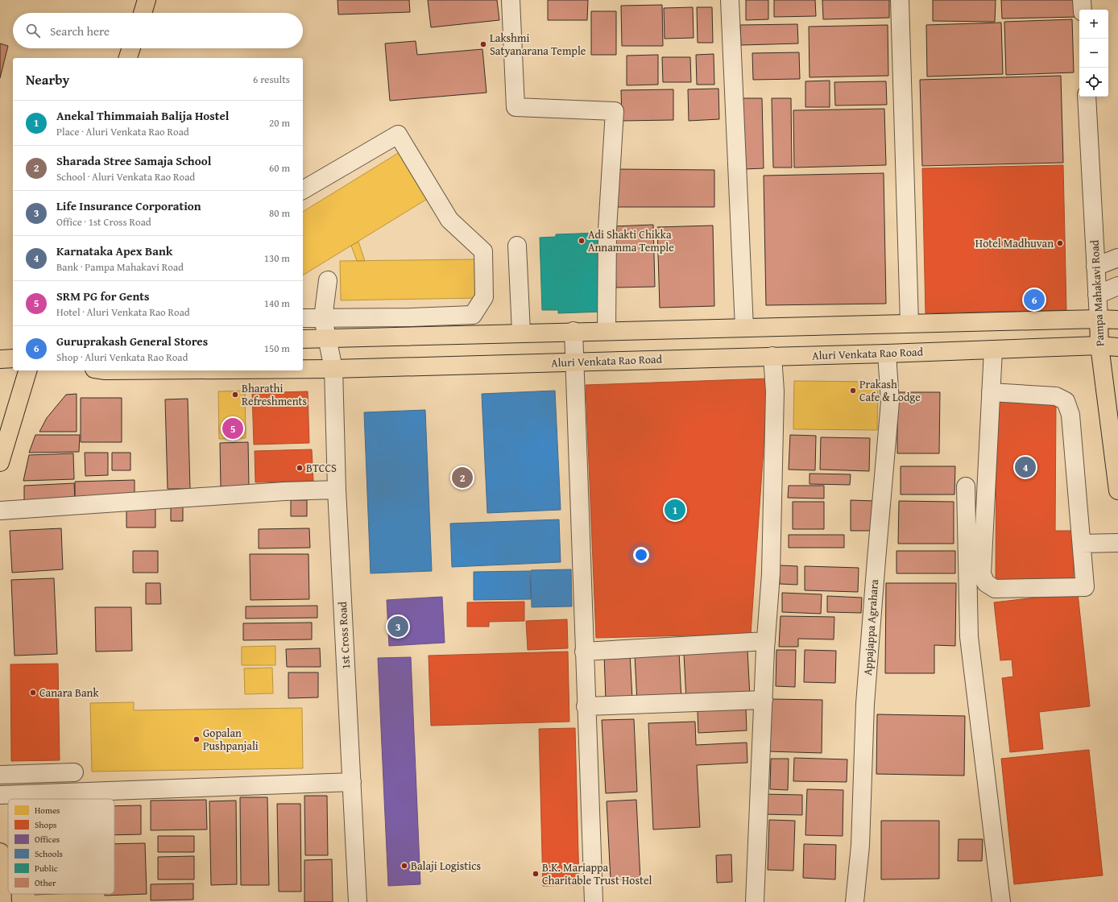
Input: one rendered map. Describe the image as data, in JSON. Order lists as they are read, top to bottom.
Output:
{
  "streets": {
    "main road": ["Pampa Mahakavi Road", "Aluri Venkata Rao Road"],
    "street": ["Appajappa Agrahara", "1st Cross Road"]
  },
  "crossings": [
    ["Pampa Mahakavi Road", "Aluri Venkata Rao Road"],
    ["Aluri Venkata Rao Road", "Appajappa Agrahara"],
    ["Aluri Venkata Rao Road", "1st Cross Road"]
  ],
  "places": [
    "Lakshmi Satyanarana Temple",
    "Adi Shakti Chikka Annamma Temple",
    "Hotel Madhuvan",
    "Prakash Cafe & Lodge",
    "Bharathi Refreshments",
    "BTCCS",
    "Canara Bank",
    "Gopalan Pushpanjali",
    "Balaji Logistics",
    "B.K. Mariappa Charitable Trust Hostel"
  ],
  "legend": [
    "Homes",
    "Shops",
    "Offices",
    "Schools",
    "Public",
    "Other"
  ],
  "page": {
    "map_buttons": ["+", "−"],
    "search": "Search here",
    "heading": ["Nearby", "6 results"],
    "list": [
      {
        "mark": "1",
        "name": "Anekal Thimmaiah Balija Hostel",
        "note": "Place · Aluri Venkata Rao Road",
        "value": "20 m"
      },
      {
        "mark": "2",
        "name": "Sharada Stree Samaja School",
        "note": "School · Aluri Venkata Rao Road",
        "value": "60 m"
      },
      {
        "mark": "3",
        "name": "Life Insurance Corporation",
        "note": "Office · 1st Cross Road",
        "value": "80 m"
      },
      {
        "mark": "4",
        "name": "Karnataka Apex Bank",
        "note": "Bank · Pampa Mahakavi Road",
        "value": "130 m"
      },
      {
        "mark": "5",
        "name": "SRM PG for Gents",
        "note": "Hotel · Aluri Venkata Rao Road",
        "value": "140 m"
      },
      {
        "mark": "6",
        "name": "Guruprakash General Stores",
        "note": "Shop · Aluri Venkata Rao Road",
        "value": "150 m"
      }
    ],
    "pins": [
      "6",
      "5",
      "4",
      "2",
      "1",
      "3"
    ]
  }
}
